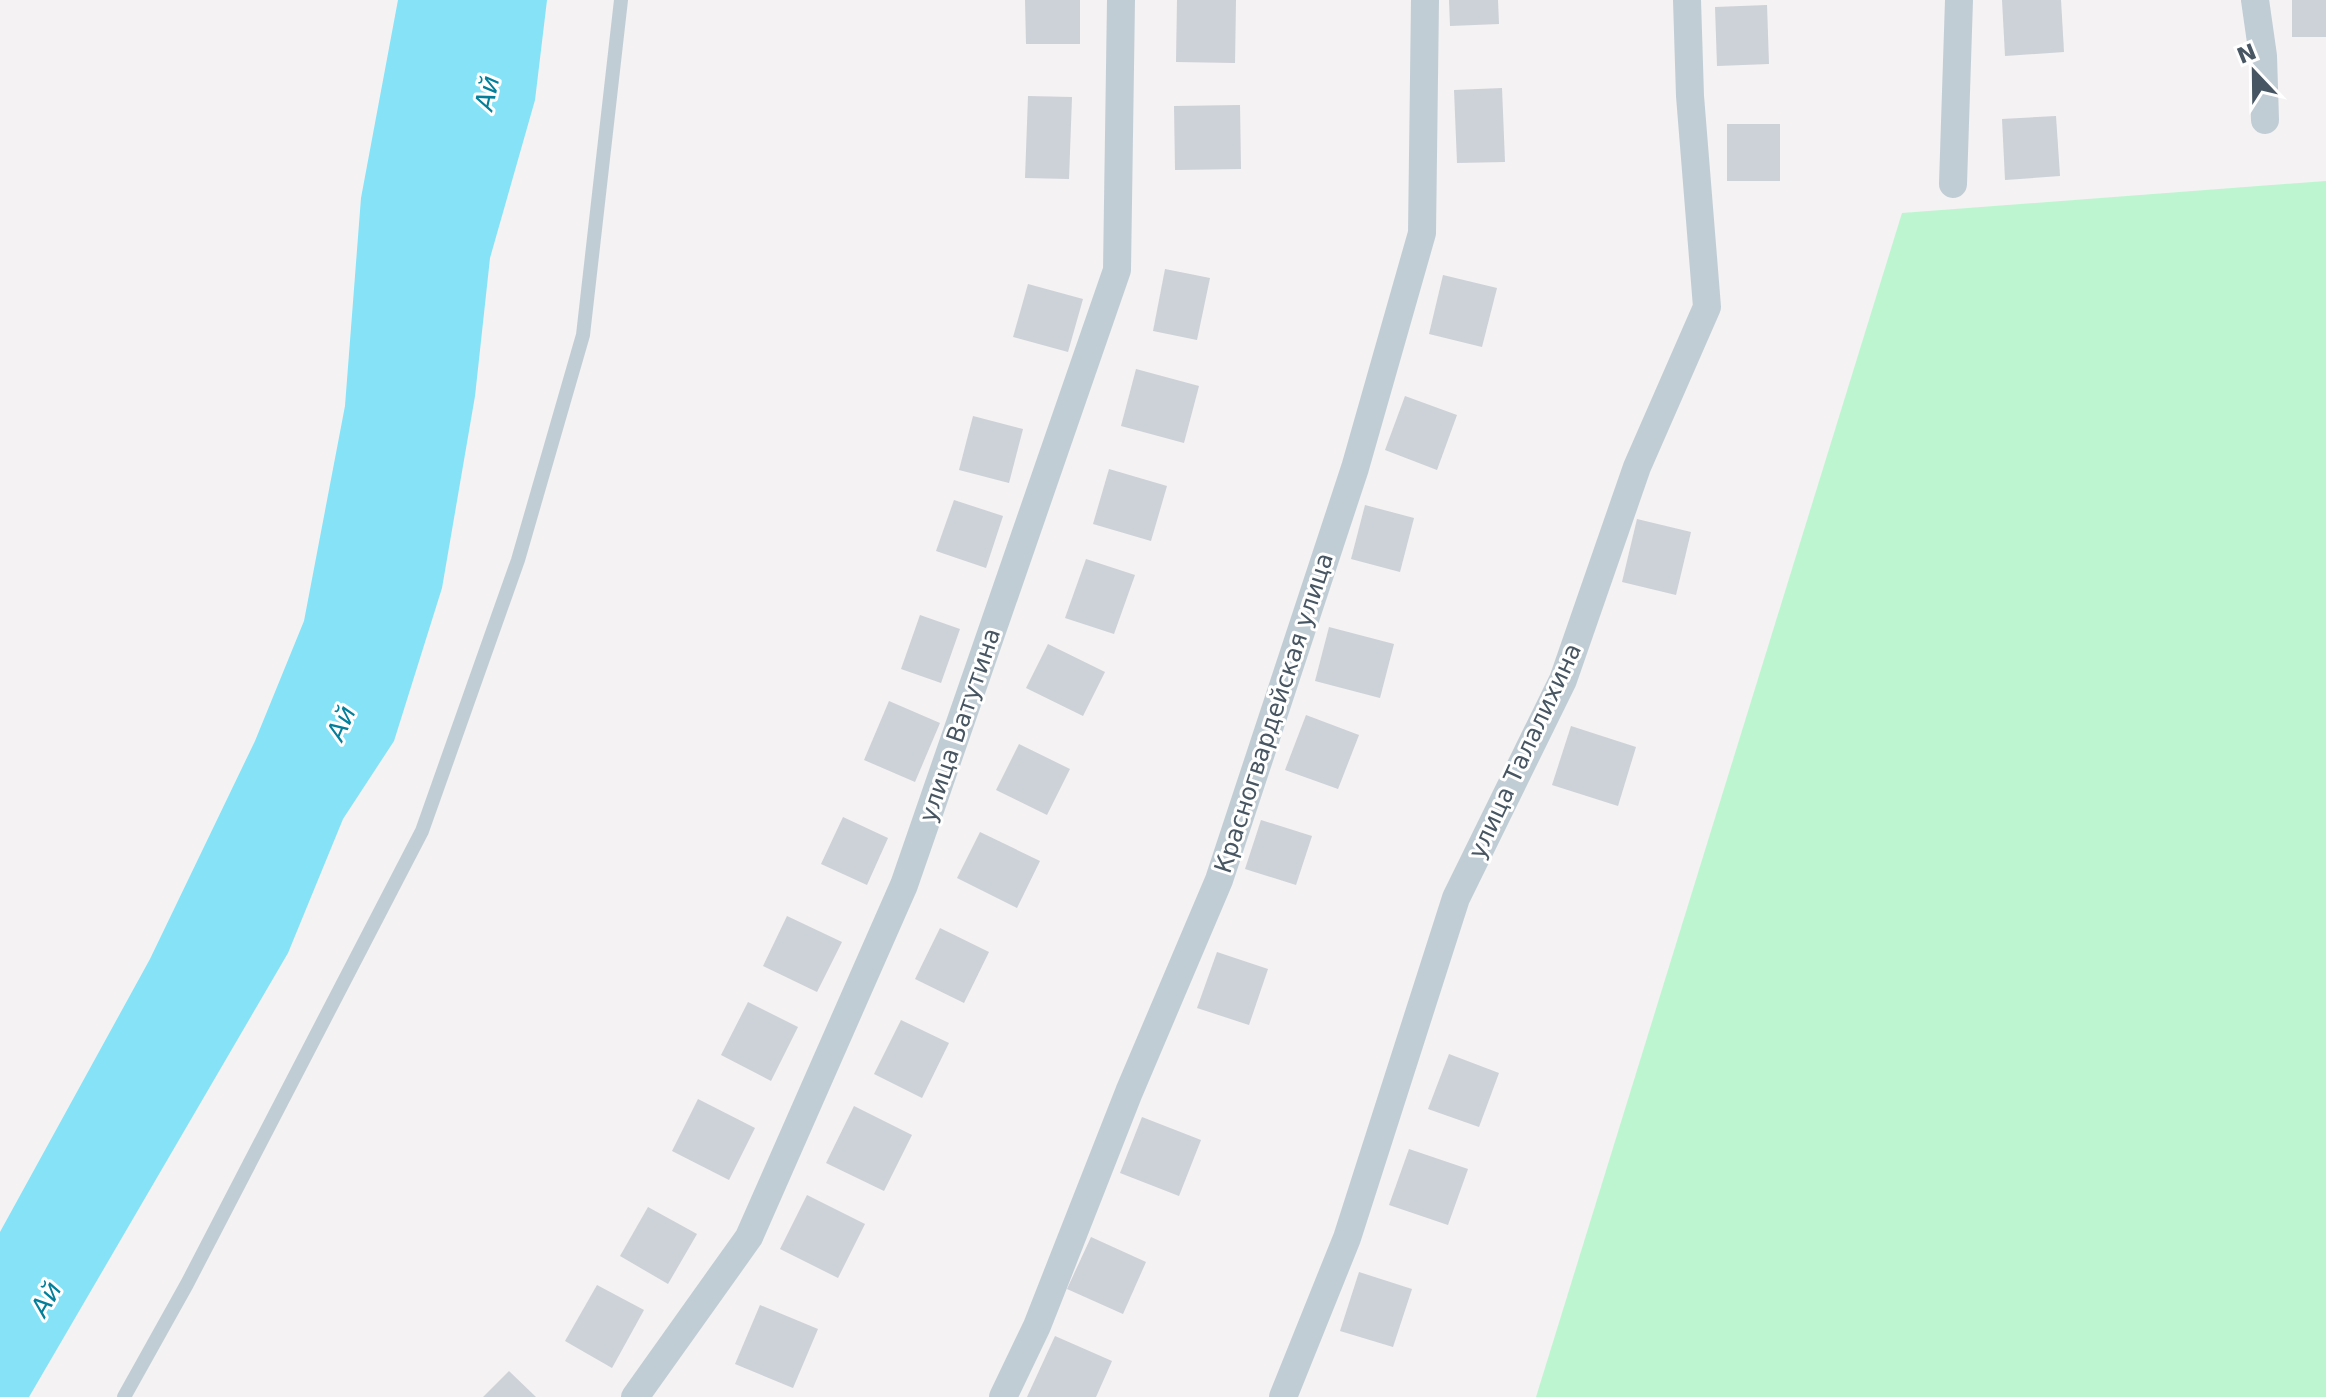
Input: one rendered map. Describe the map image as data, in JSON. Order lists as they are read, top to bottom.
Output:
{
  "streets": {
    "street": ["Красногвардейская улица", "улица Ватутина", "улица Талалихина"]
  },
  "water": ["Ай"],
  "north": "top"
}
